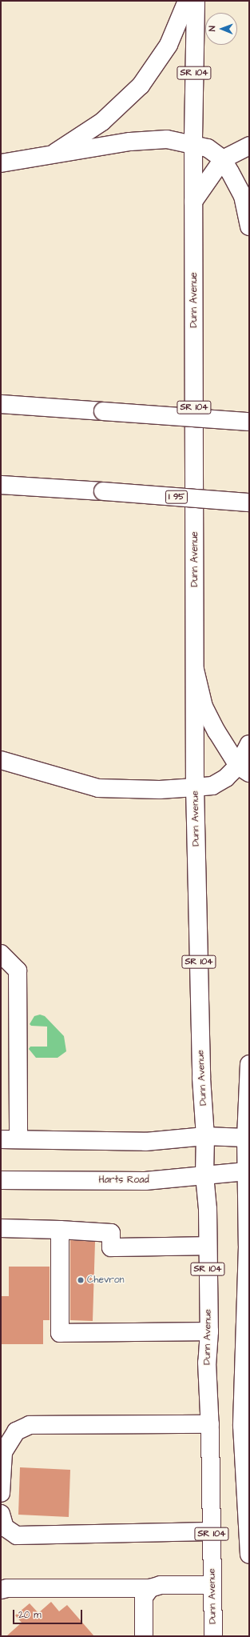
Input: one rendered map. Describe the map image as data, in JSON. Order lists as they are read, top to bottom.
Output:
{
  "streets": {
    "main road": [
      "SR 104",
      "Dunn Avenue",
      "I 95",
      "Harts Road"
    ]
  },
  "crossings": [
    ["Dunn Avenue", "Harts Road"]
  ],
  "places": ["Chevron"],
  "scale_bar": "20 m",
  "north": "left"
}
